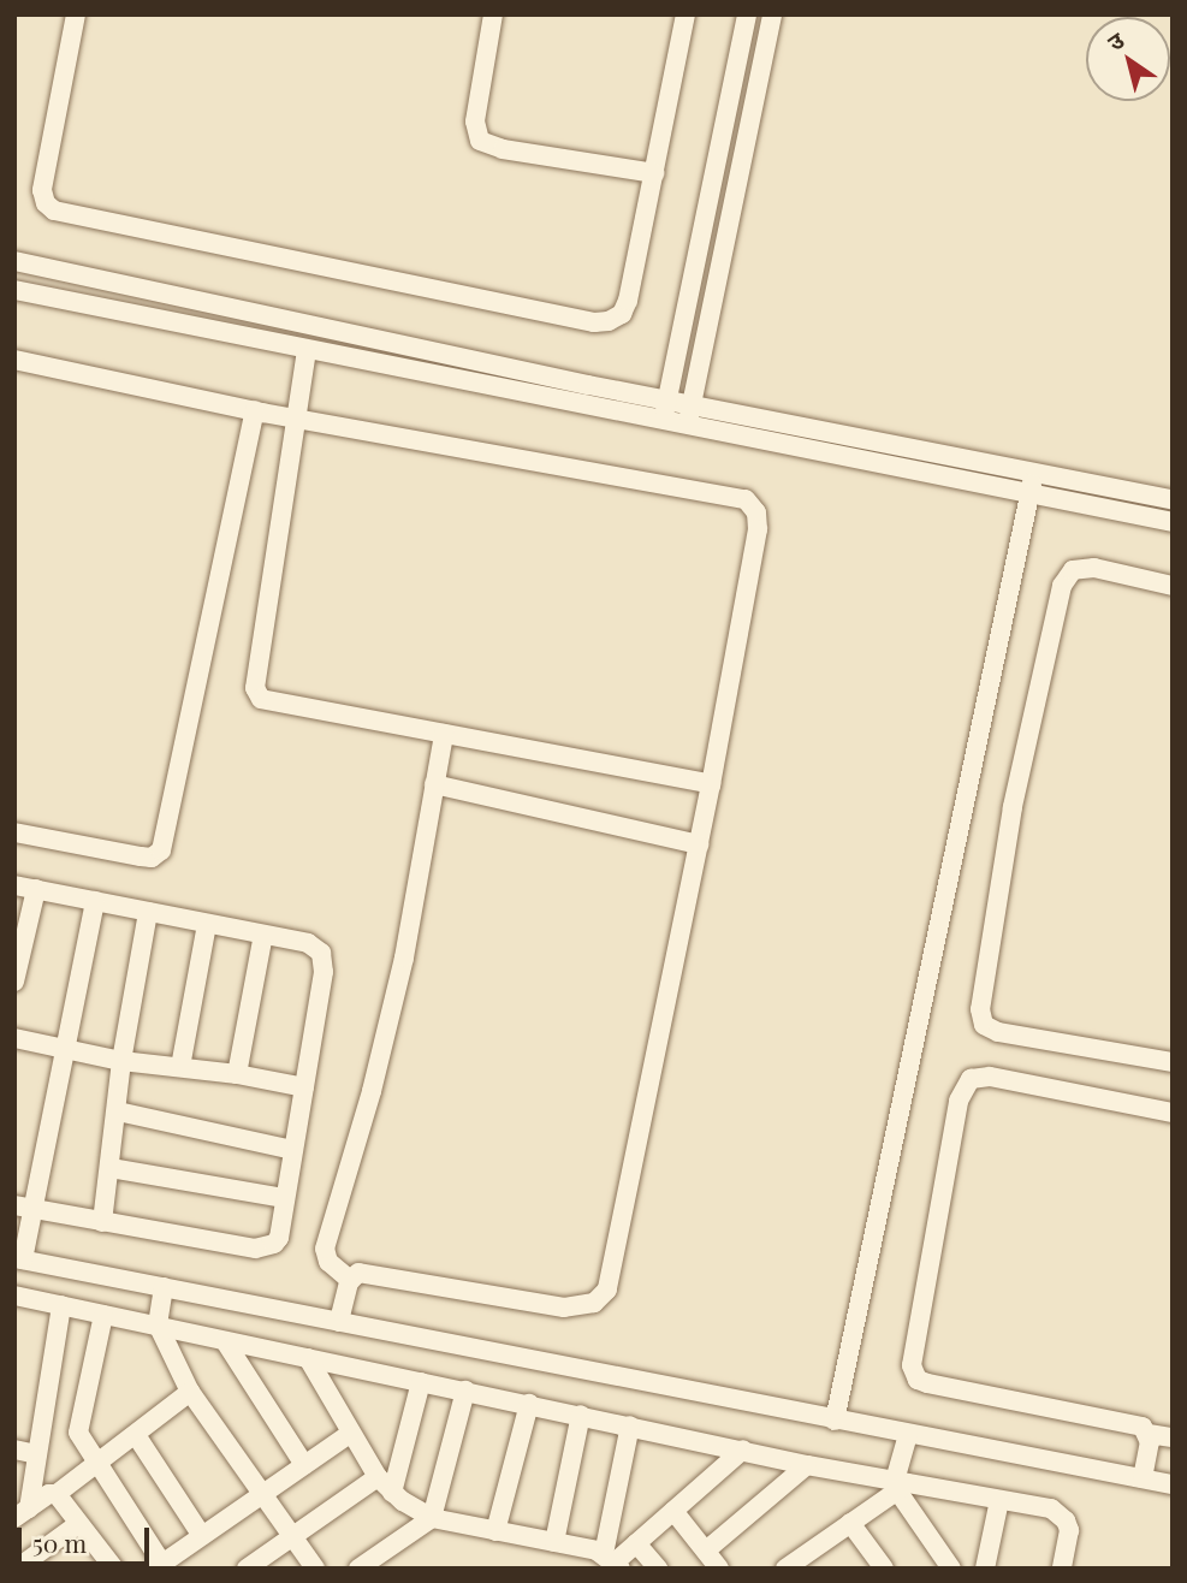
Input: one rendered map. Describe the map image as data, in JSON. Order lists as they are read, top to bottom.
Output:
{
  "scale_bar": "50 m",
  "north": "top left"
}
